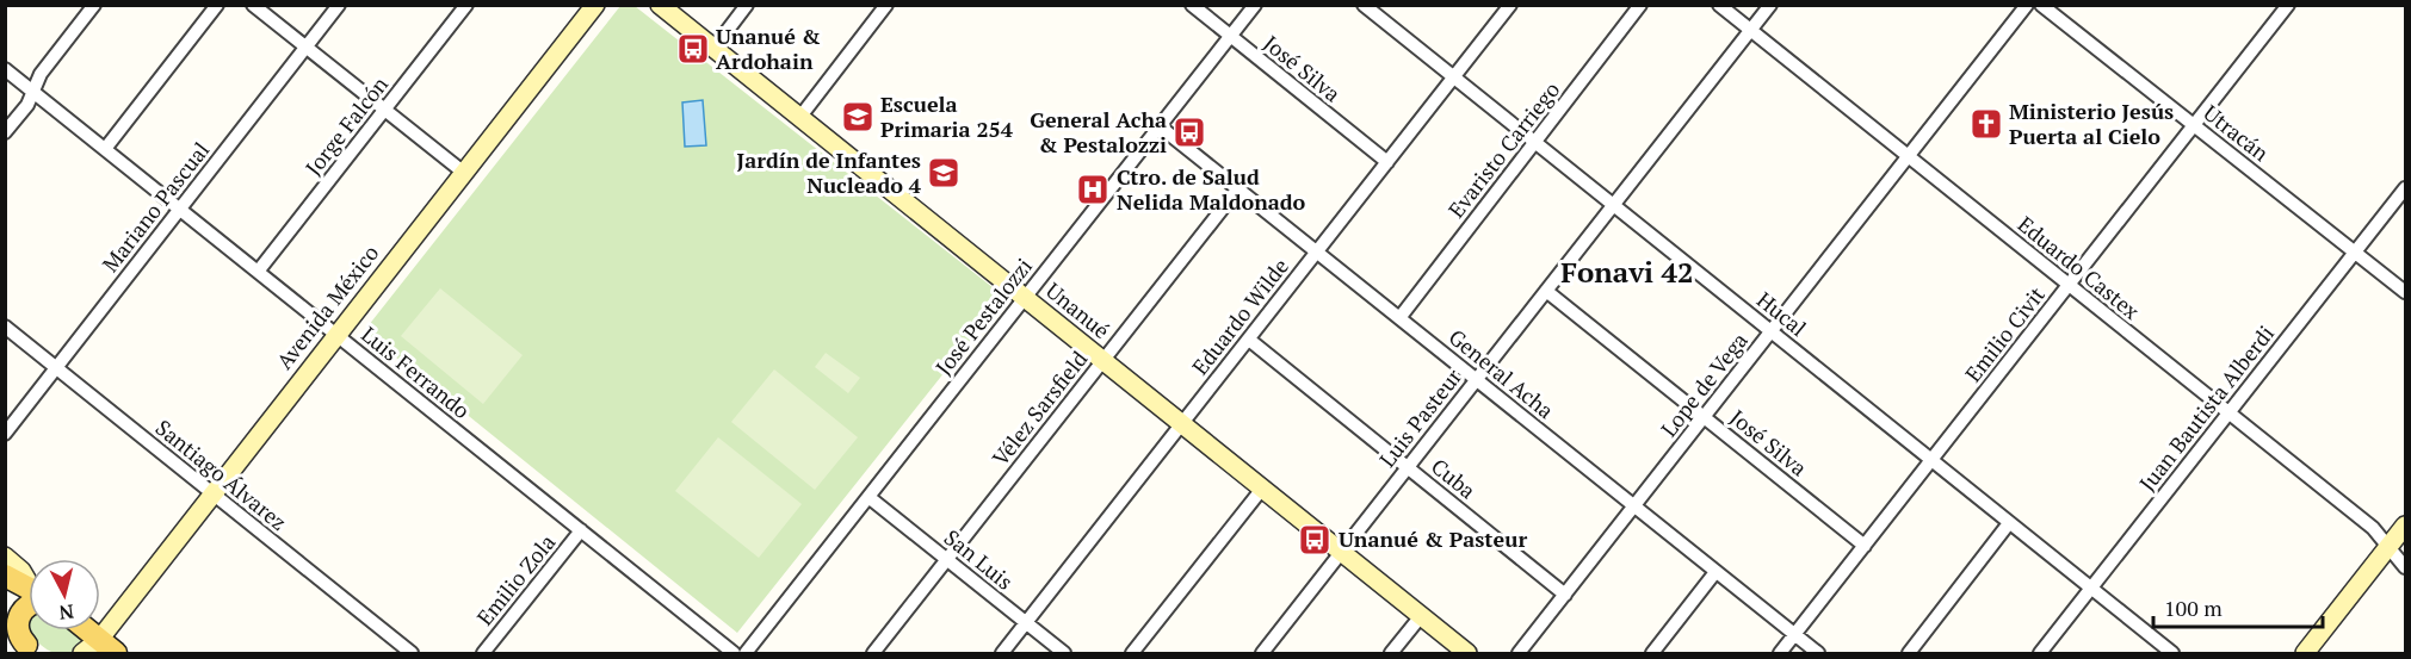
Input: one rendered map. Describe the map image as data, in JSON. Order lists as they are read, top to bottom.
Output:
{
  "streets": {
    "street": [
      "José Silva",
      "Jorge Falcón",
      "Utracán",
      "Evaristo Carriego",
      "Mariano Pascual",
      "Eduardo Castex",
      "Avenida México",
      "Unanué",
      "Hucal",
      "José Pestalozzi",
      "Eduardo Wilde",
      "Emilio Civit",
      "Luis Ferrando",
      "General Acha",
      "Lope de Vega",
      "Vélez Sarsfield",
      "Juan Bautista Alberdi",
      "Luis Pasteur",
      "Santiago Álvarez",
      "Cuba",
      "San Luis",
      "Emilio Zola"
    ]
  },
  "crossings": [
    ["José Silva", "José Pestalozzi"],
    ["José Silva", "Eduardo Wilde"],
    ["José Silva", "Emilio Civit"],
    ["José Silva", "Lope de Vega"],
    ["José Silva", "Luis Pasteur"],
    ["Jorge Falcón", "Luis Ferrando"],
    ["Utracán", "Emilio Civit"],
    ["Utracán", "Juan Bautista Alberdi"],
    ["Evaristo Carriego", "Hucal"],
    ["Evaristo Carriego", "General Acha"],
    ["Mariano Pascual", "Luis Ferrando"],
    ["Mariano Pascual", "Santiago Álvarez"],
    ["Eduardo Castex", "Emilio Civit"],
    ["Eduardo Castex", "Lope de Vega"],
    ["Eduardo Castex", "Juan Bautista Alberdi"],
    ["Eduardo Castex", "Luis Pasteur"],
    ["Avenida México", "Luis Ferrando"],
    ["Avenida México", "Santiago Álvarez"],
    ["Unanué", "José Pestalozzi"],
    ["Unanué", "Eduardo Wilde"],
    ["Unanué", "Vélez Sarsfield"],
    ["Unanué", "Luis Pasteur"],
    ["Hucal", "Eduardo Wilde"],
    ["Hucal", "Emilio Civit"],
    ["Hucal", "Lope de Vega"],
    ["Hucal", "Juan Bautista Alberdi"],
    ["Hucal", "Luis Pasteur"],
    ["José Pestalozzi", "General Acha"],
    ["José Pestalozzi", "San Luis"],
    ["Eduardo Wilde", "General Acha"],
    ["Eduardo Wilde", "Cuba"],
    ["Eduardo Wilde", "San Luis"],
    ["Emilio Civit", "General Acha"],
    ["Luis Ferrando", "Emilio Zola"],
    ["General Acha", "Lope de Vega"],
    ["General Acha", "Vélez Sarsfield"],
    ["General Acha", "Luis Pasteur"],
    ["Lope de Vega", "Cuba"],
    ["Vélez Sarsfield", "San Luis"],
    ["Luis Pasteur", "Cuba"]
  ],
  "districts": ["Fonavi 42"],
  "places": {
    "bus stop": ["Unanué & Ardohain", "General Acha & Pestalozzi", "Unanué & Pasteur"],
    "school or university": ["Escuela Primaria 254", "Jardín de Infantes Nucleado 4"],
    "church": ["Ministerio Jesús Puerta al Cielo"],
    "hospital": ["Ctro. de Salud Nelida Maldonado"]
  },
  "scale_bar": "100 m",
  "north": "bottom"
}
